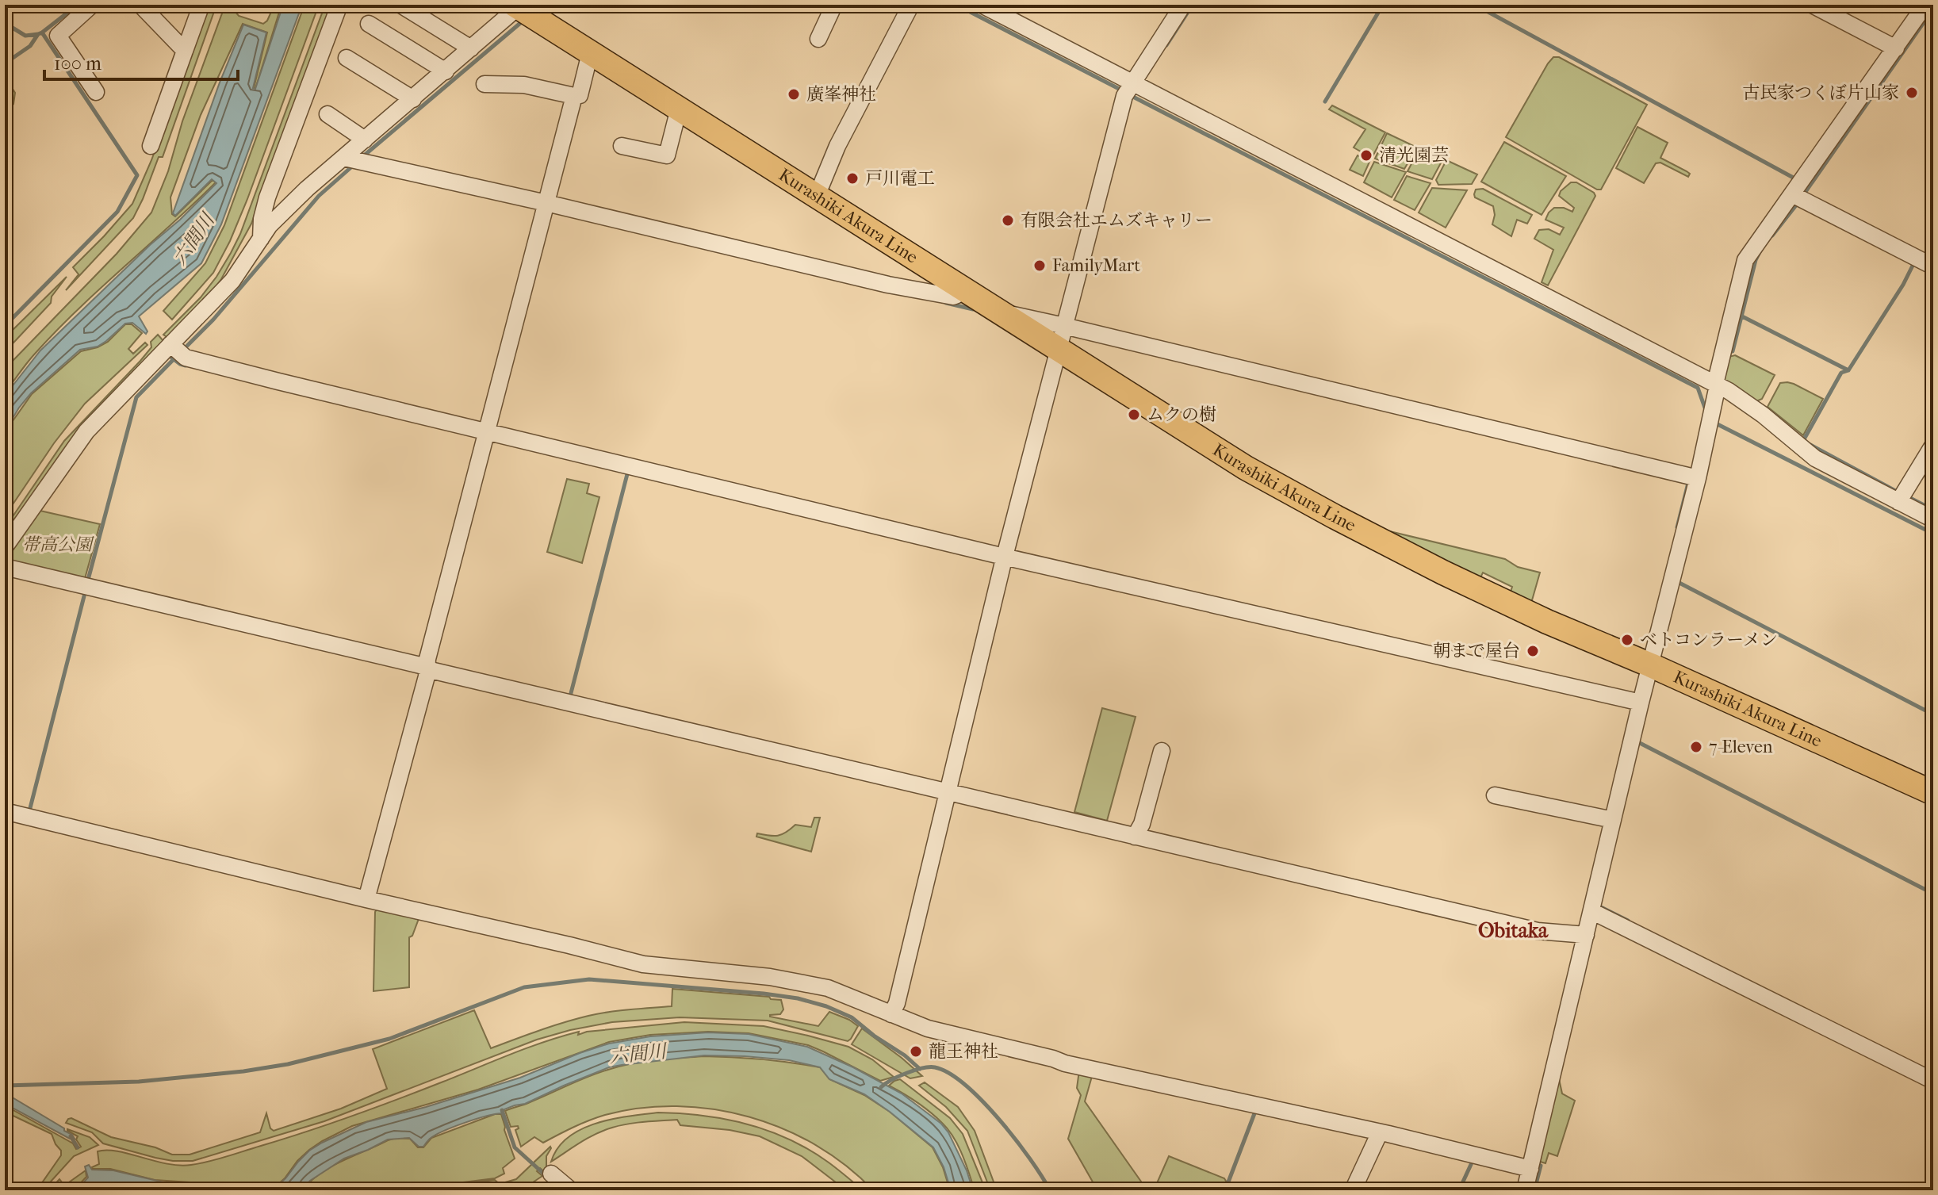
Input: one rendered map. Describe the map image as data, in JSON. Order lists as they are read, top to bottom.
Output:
{
  "streets": {
    "main road": ["Kurashiki Akura Line"]
  },
  "districts": ["Obitaka"],
  "water": ["六間川"],
  "parks": ["帯高公園"],
  "places": [
    "古民家つくぼ片山家",
    "廣峯神社",
    "清光園芸",
    "戸川電工",
    "有限会社エムズキャリー",
    "FamilyMart",
    "ムクの樹",
    "ベトコンラーメン",
    "朝まで屋台",
    "7-Eleven",
    "龍王神社"
  ],
  "scale_bar": "100 m"
}
